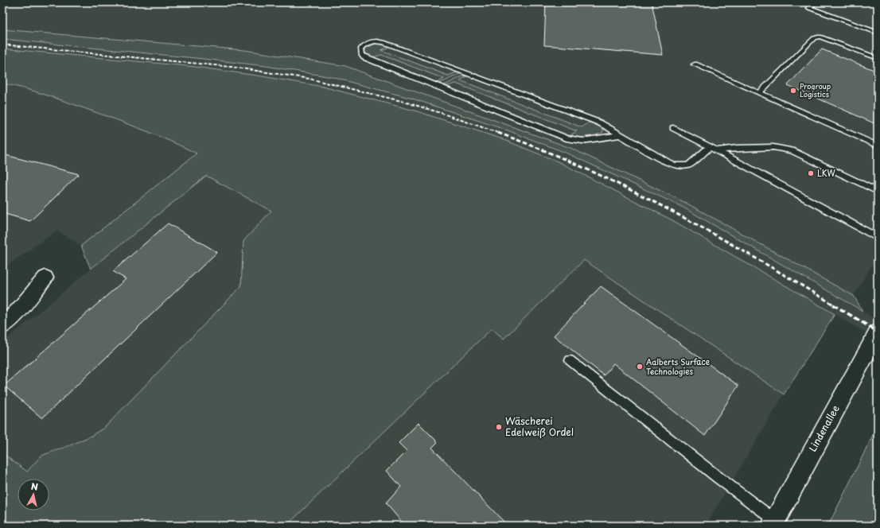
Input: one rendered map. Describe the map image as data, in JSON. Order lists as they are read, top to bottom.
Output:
{
  "streets": {
    "street": ["Lindenallee"]
  },
  "places": [
    "Progroup Logistics",
    "LKW",
    "Aalberts Surface Technologies",
    "Wäscherei Edelweiß Ordel"
  ],
  "north": "top"
}
